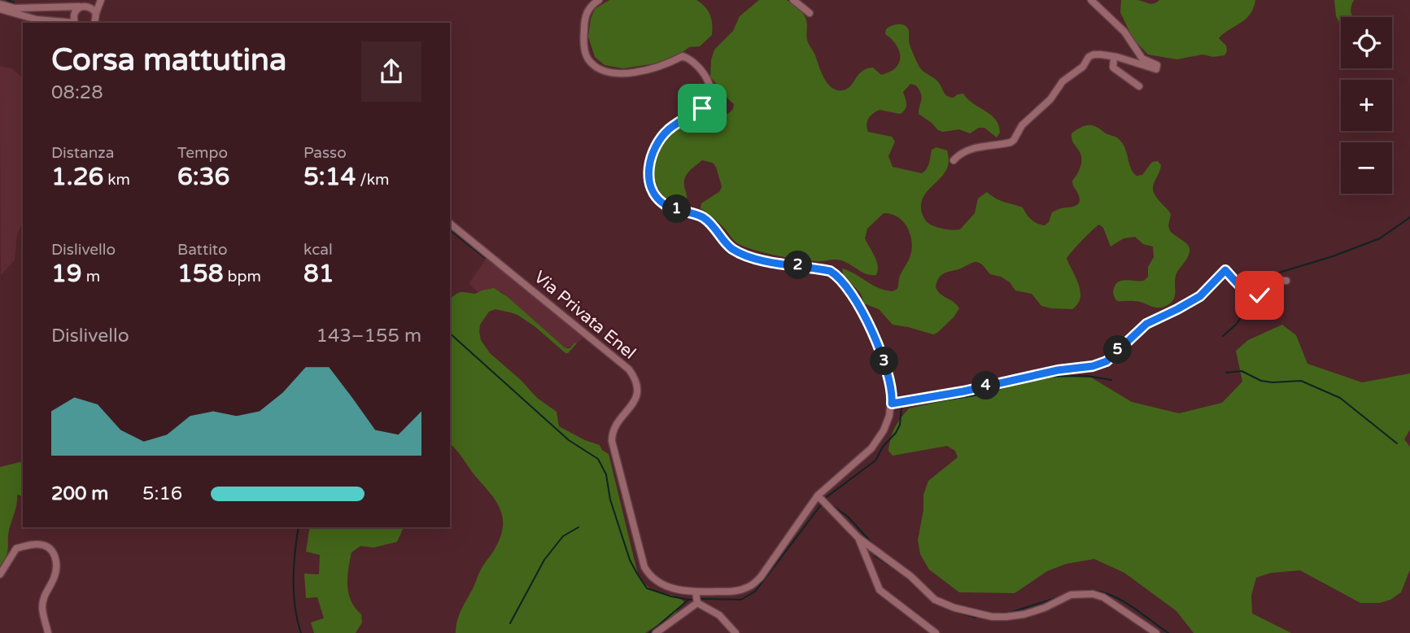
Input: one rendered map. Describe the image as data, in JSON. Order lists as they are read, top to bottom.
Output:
{
  "streets": {
    "street": ["Via Privata Enel"]
  },
  "page": {
    "map_buttons": ["+", "−"],
    "heading": ["Corsa mattutina", "08:28"],
    "stats": [
      ["Distanza", "1.26 km"],
      ["Tempo", "6:36"],
      ["Passo", "5:14 /km"],
      ["Dislivello", "19 m"],
      ["Battito", "158 bpm"],
      ["kcal", "81"]
    ],
    "pins": [
      "1",
      "2",
      "5",
      "3",
      "4"
    ],
    "chart": ["Dislivello", "143–155 m"],
    "list": [
      {
        "name": "200 m",
        "note": "5:16"
      }
    ]
  }
}
